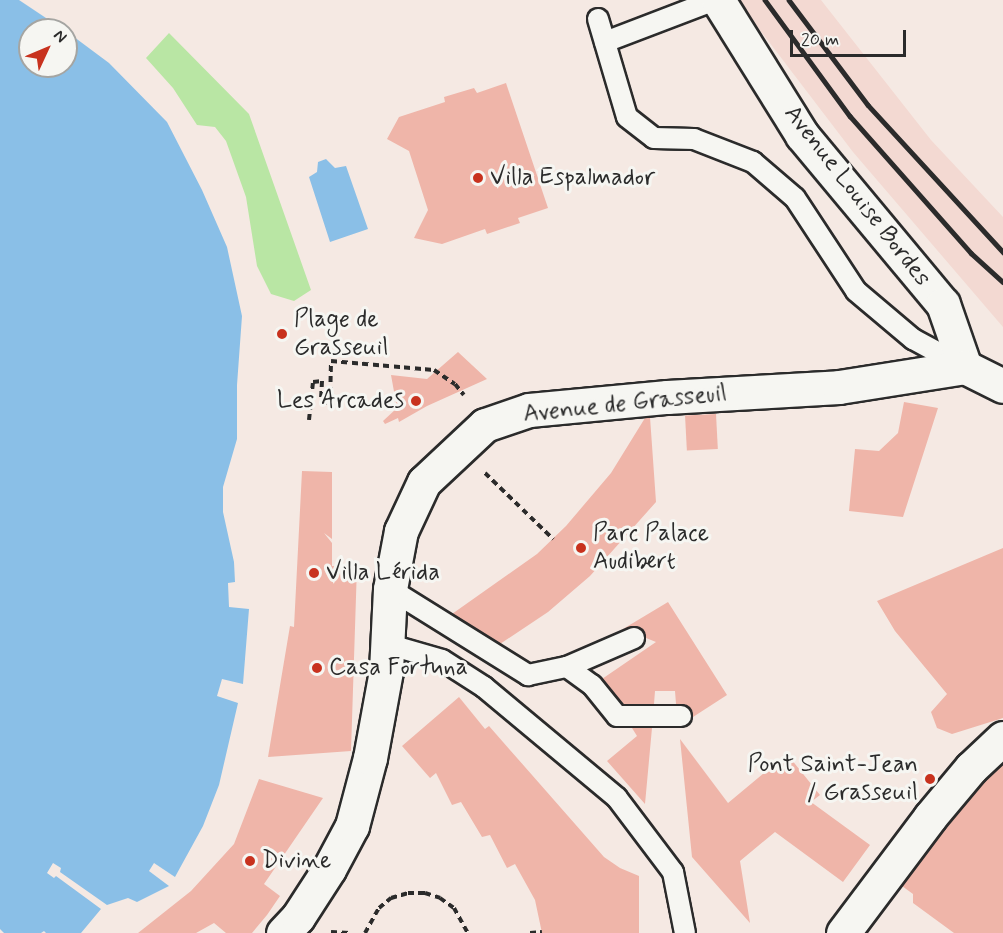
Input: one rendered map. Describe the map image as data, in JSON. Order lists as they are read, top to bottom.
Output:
{
  "streets": {
    "street": ["Avenue Louise Bordes", "Avenue de Grasseuil"]
  },
  "crossings": [
    ["Avenue Louise Bordes", "Avenue de Grasseuil"]
  ],
  "places": [
    "Villa Espalmador",
    "Plage de Grasseuil",
    "Les Arcades",
    "Parc Palace Audibert",
    "Villa Lérida",
    "Casa Fortuna",
    "Pont Saint-Jean / Grasseuil",
    "Divine"
  ],
  "scale_bar": "20 m",
  "north": "top right"
}
